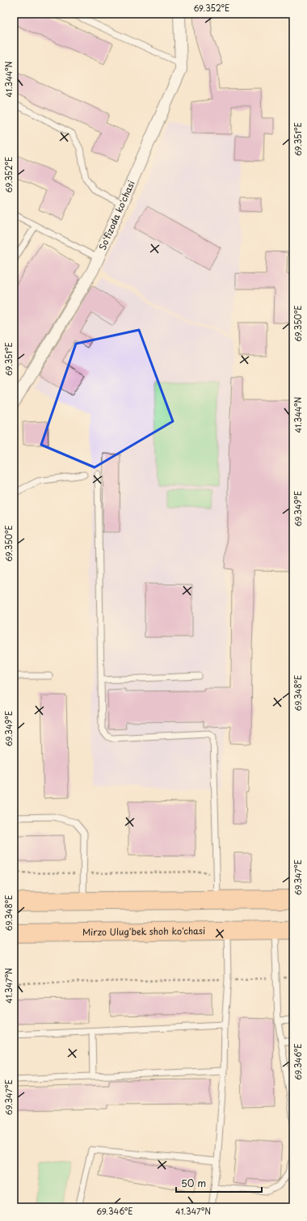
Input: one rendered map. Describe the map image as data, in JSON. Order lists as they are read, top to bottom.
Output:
{
  "streets": {
    "main road": ["Mirzo Ulug'bek shoh ko'chasi"],
    "street": ["So'fizoda ko'chasi"]
  },
  "scale_bar": "50 m",
  "coordinates": [
    "69.352°E",
    "41.344°N",
    "69.351°E",
    "69.350°E",
    "69.349°E",
    "69.348°E",
    "69.347°E",
    "41.347°N",
    "69.346°E"
  ]
}
